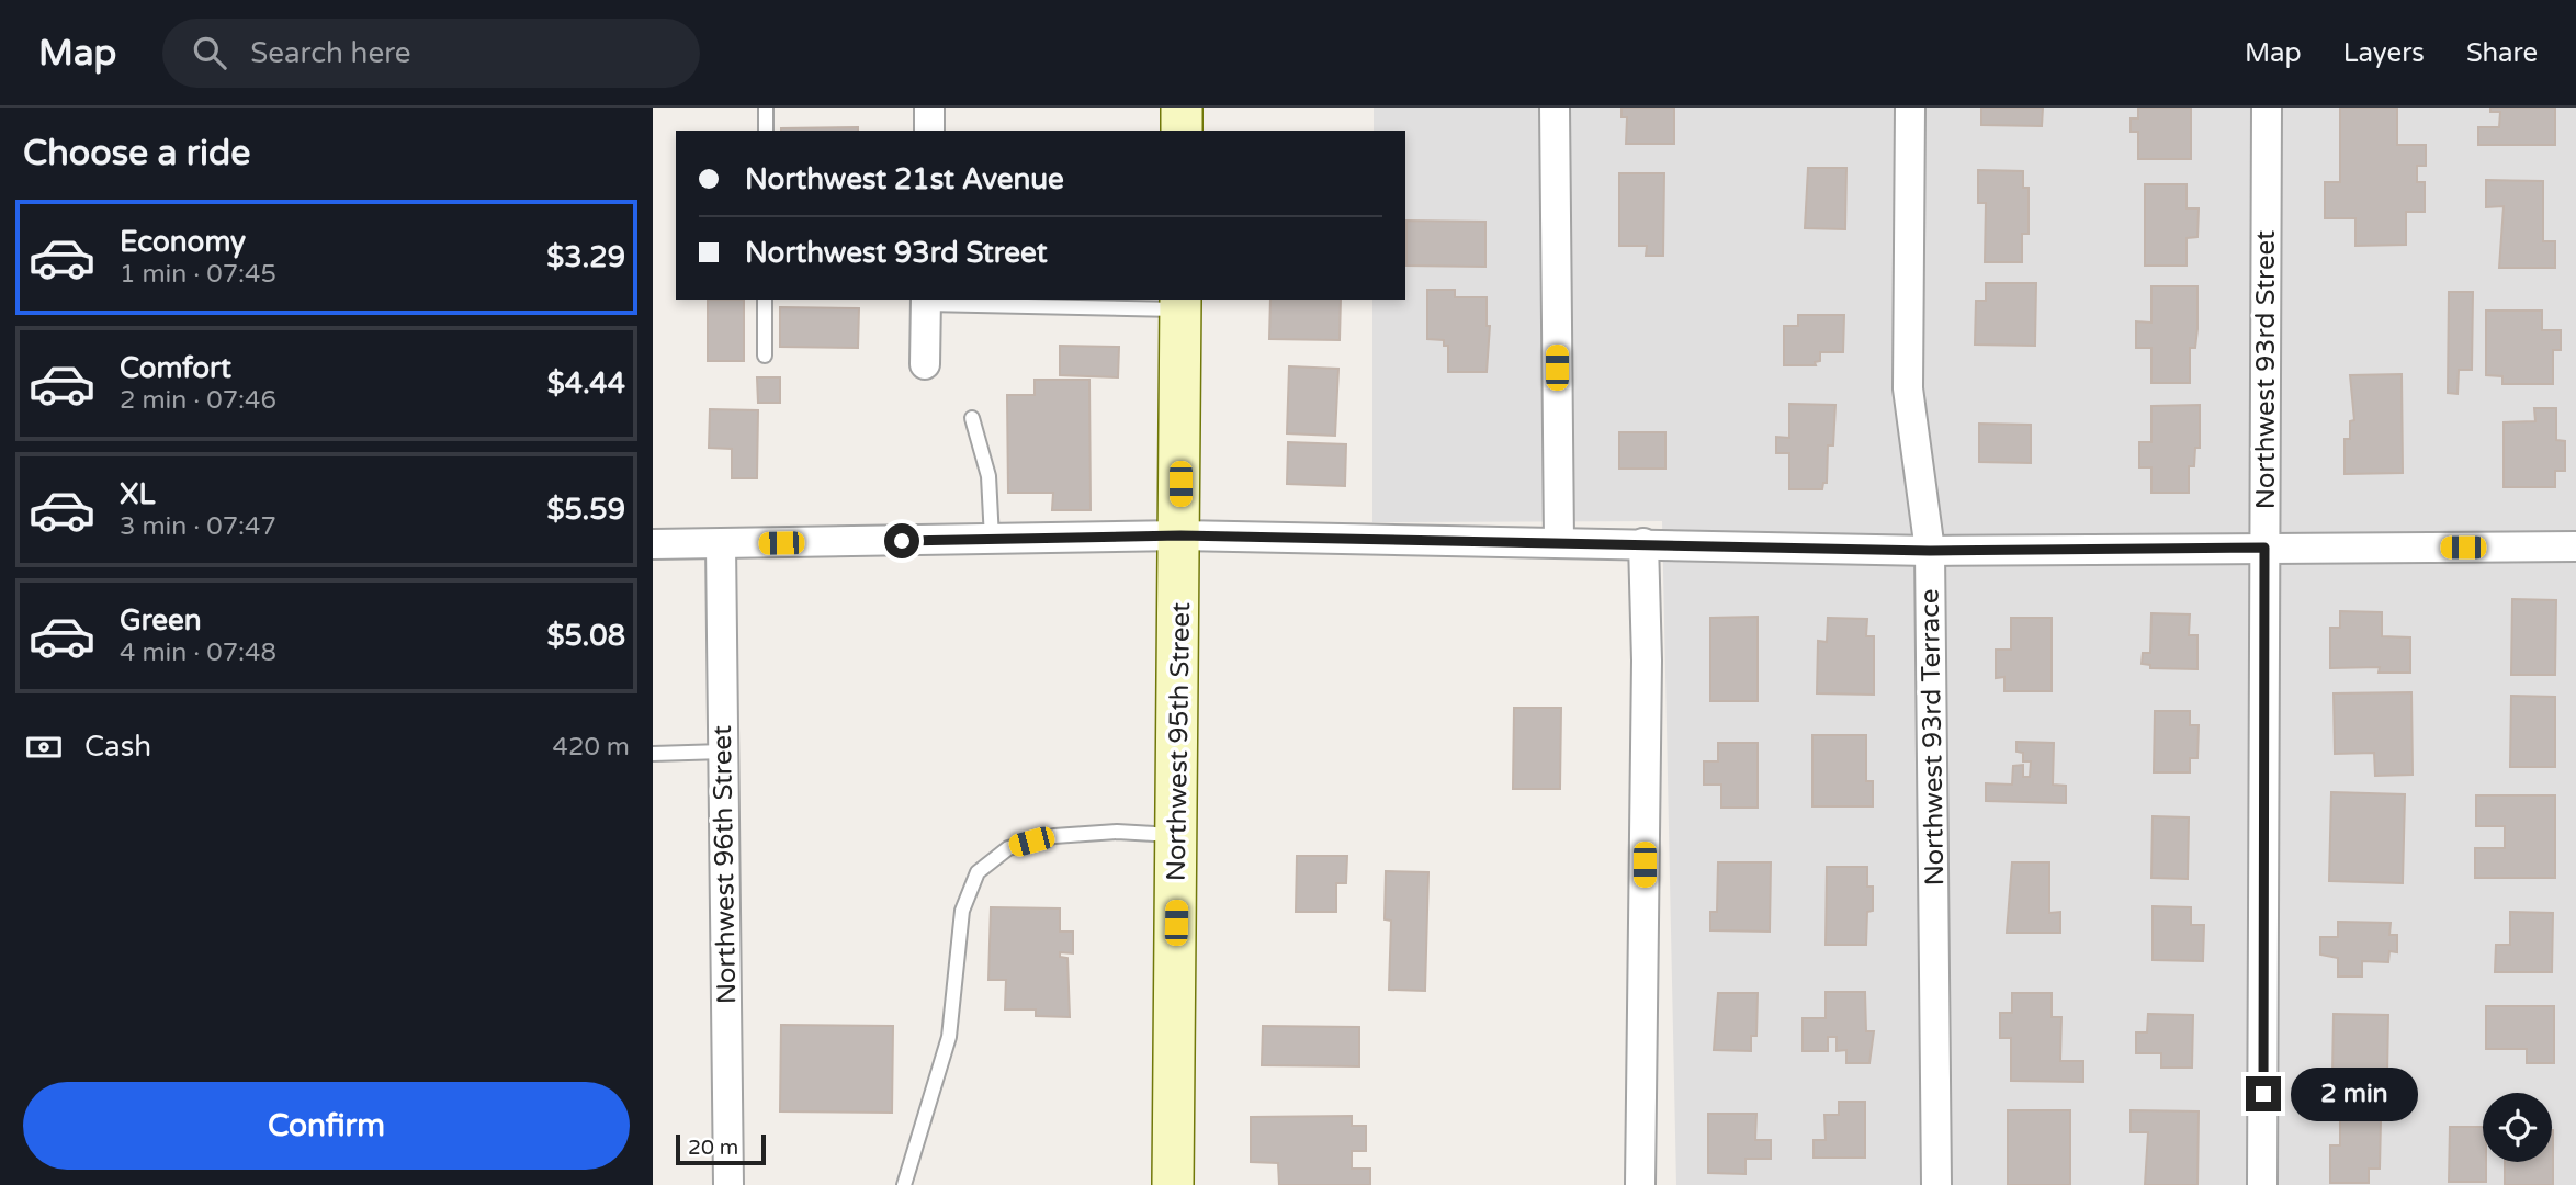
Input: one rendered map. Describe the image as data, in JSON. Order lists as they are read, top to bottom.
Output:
{
  "streets": {
    "main road": ["Northwest 95th Street"],
    "street": ["Northwest 93rd Street", "Northwest 93rd Terrace", "Northwest 96th Street"]
  },
  "scale_bar": "20 m",
  "page": {
    "header": "Map",
    "search": "Search here",
    "nav": ["Map", "Layers", "Share"],
    "heading": "Choose a ride",
    "banner": ["Northwest 21st Avenue", "Northwest 93rd Street"],
    "list": [
      {
        "name": "Economy",
        "note": "1 min · 07:45",
        "value": "$3.29"
      },
      {
        "name": "Comfort",
        "note": "2 min · 07:46",
        "value": "$4.44"
      },
      {
        "name": "XL",
        "note": "3 min · 07:47",
        "value": "$5.59"
      },
      {
        "name": "Green",
        "note": "4 min · 07:48",
        "value": "$5.08"
      }
    ],
    "pay": ["Cash", "420 m"],
    "buttons": "Confirm",
    "bubble": "2 min",
    "scale": "20 m"
  }
}
